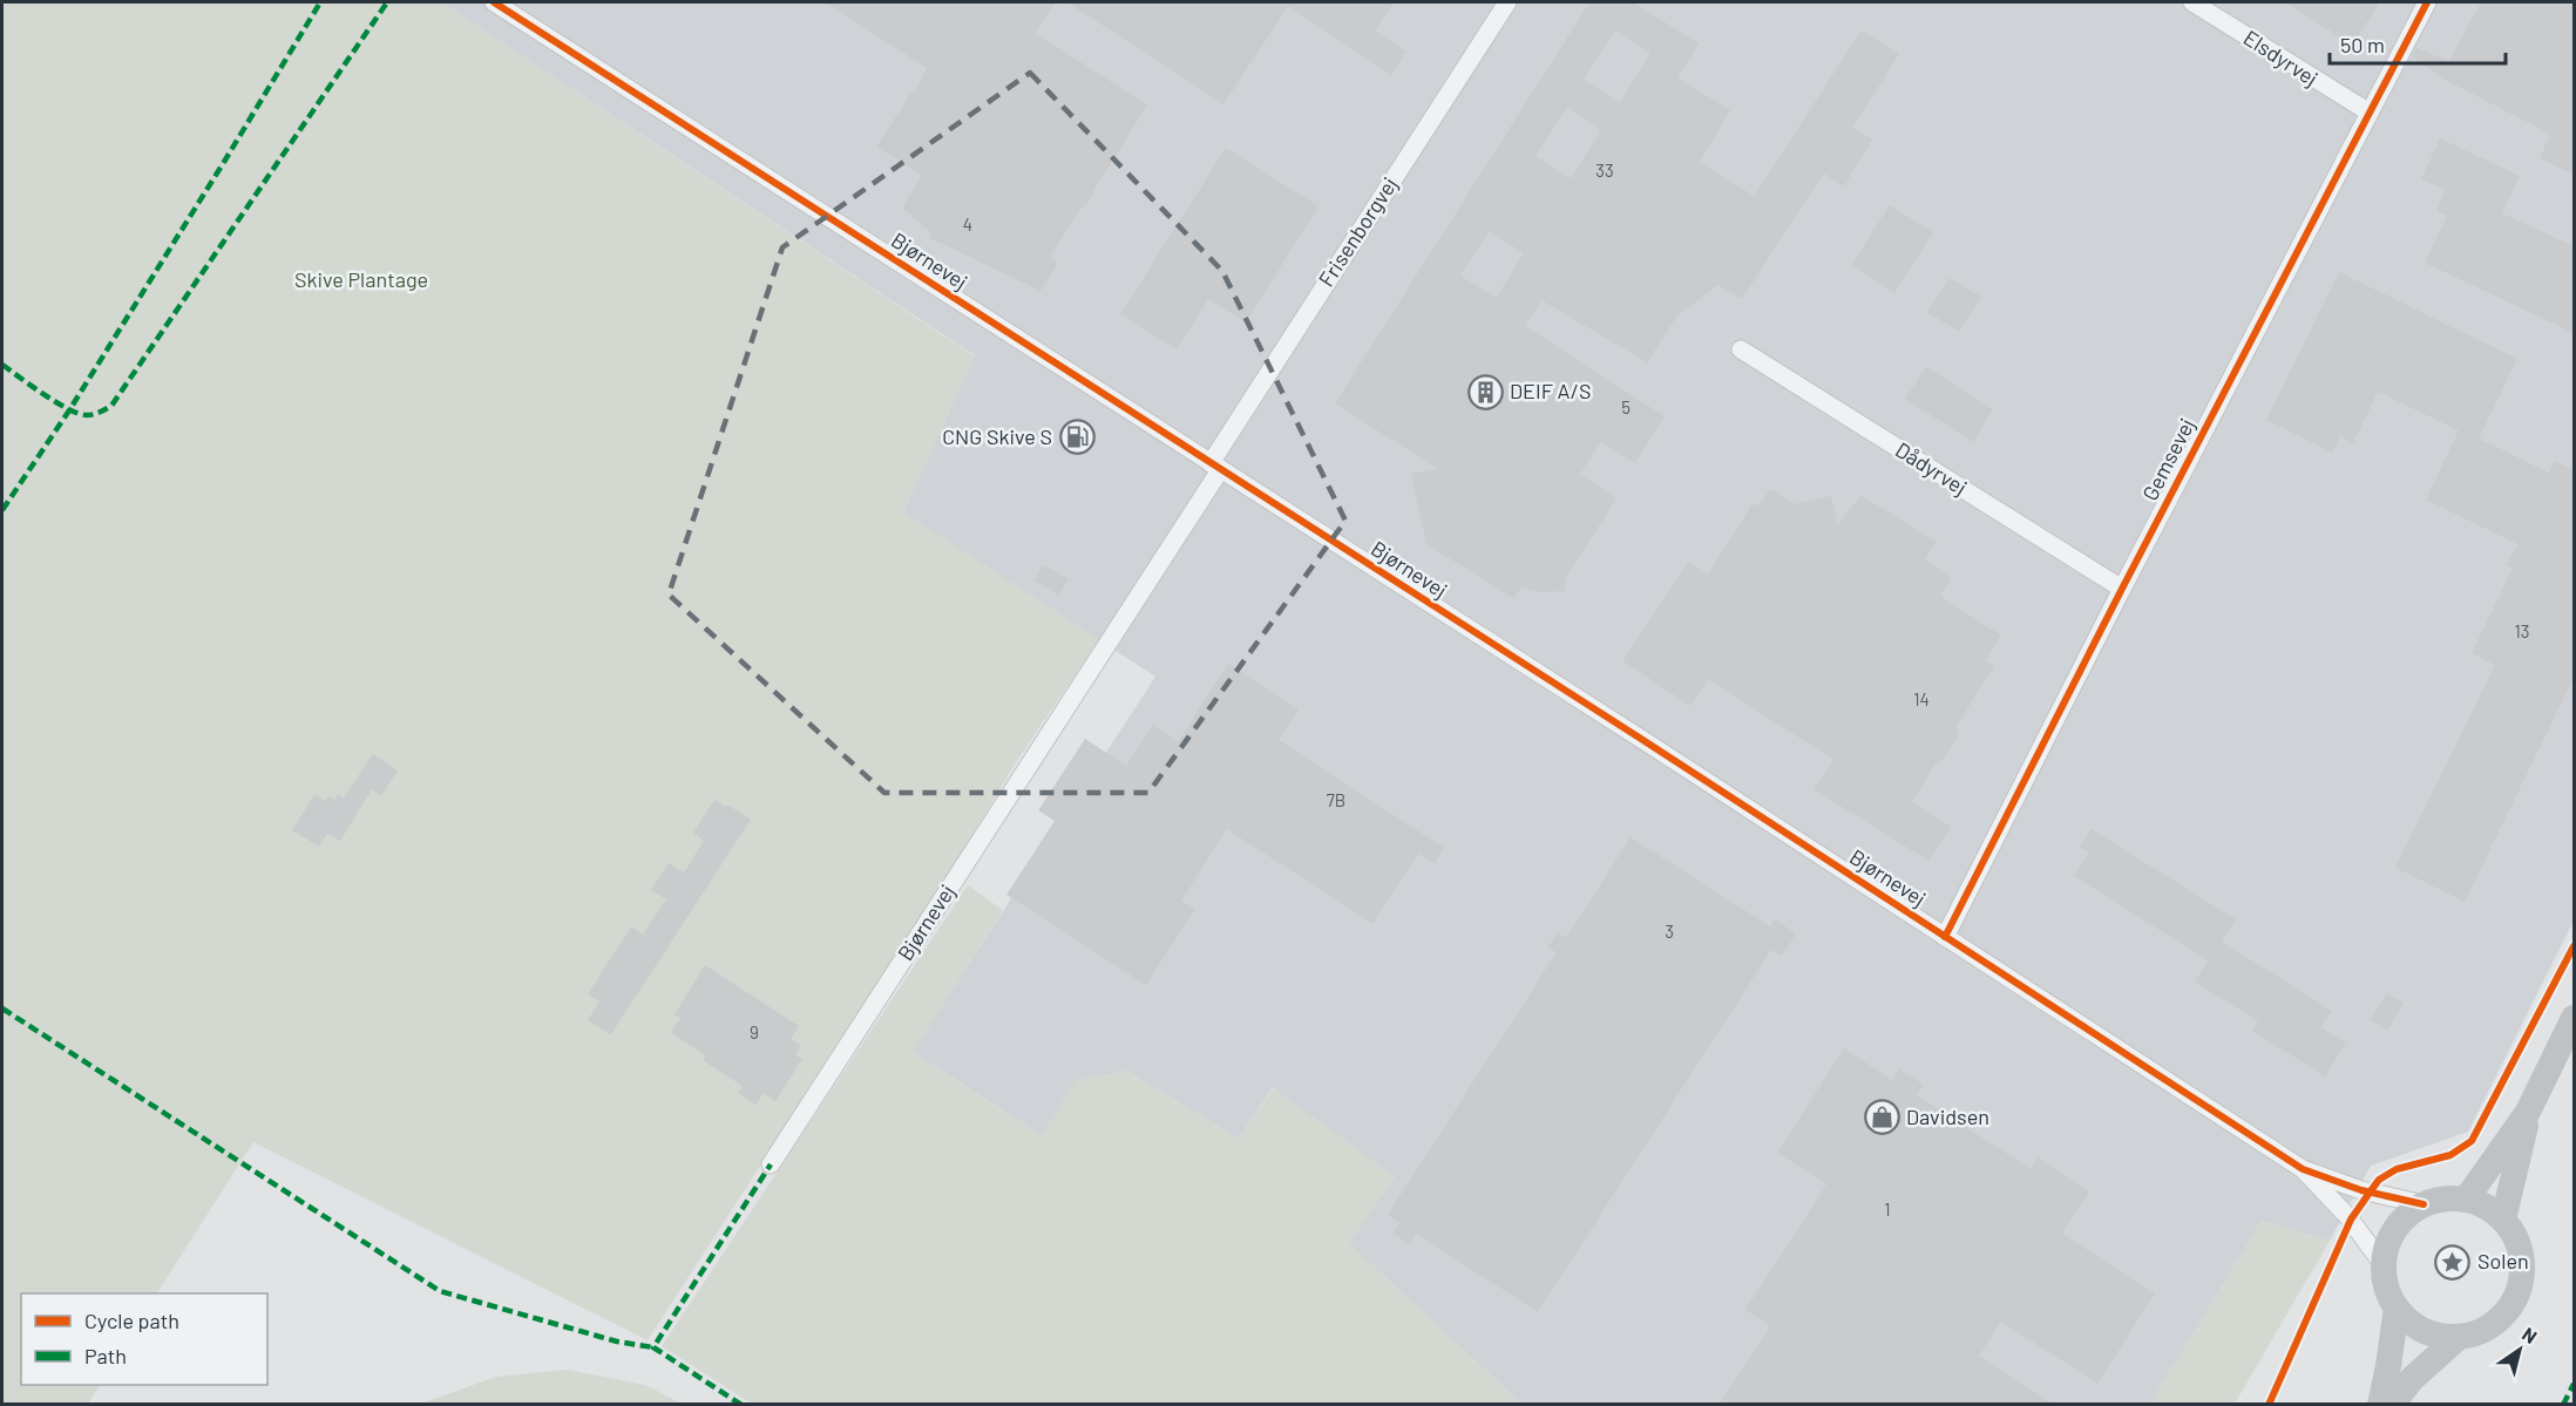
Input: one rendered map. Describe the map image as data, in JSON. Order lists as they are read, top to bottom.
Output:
{
  "streets": {
    "street": [
      "Elsdyrvej",
      "Frisenborgvej",
      "Bjørnevej",
      "Gemsevej",
      "Dådyrvej"
    ]
  },
  "crossings": [
    ["Elsdyrvej", "Gemsevej"],
    ["Frisenborgvej", "Bjørnevej"],
    ["Bjørnevej", "Gemsevej"],
    ["Gemsevej", "Dådyrvej"]
  ],
  "parks": ["Skive Plantage"],
  "places": {
    "building": ["DEIF A/S"],
    "fuel station": ["CNG Skive S"],
    "shop": ["Davidsen"],
    "place": ["Solen"]
  },
  "house_numbers": [
    "33",
    "4",
    "5",
    "13",
    "14",
    "7B",
    "3",
    "9",
    "1"
  ],
  "legend": ["Cycle path", "Path"],
  "scale_bar": "50 m",
  "north": "top right"
}
